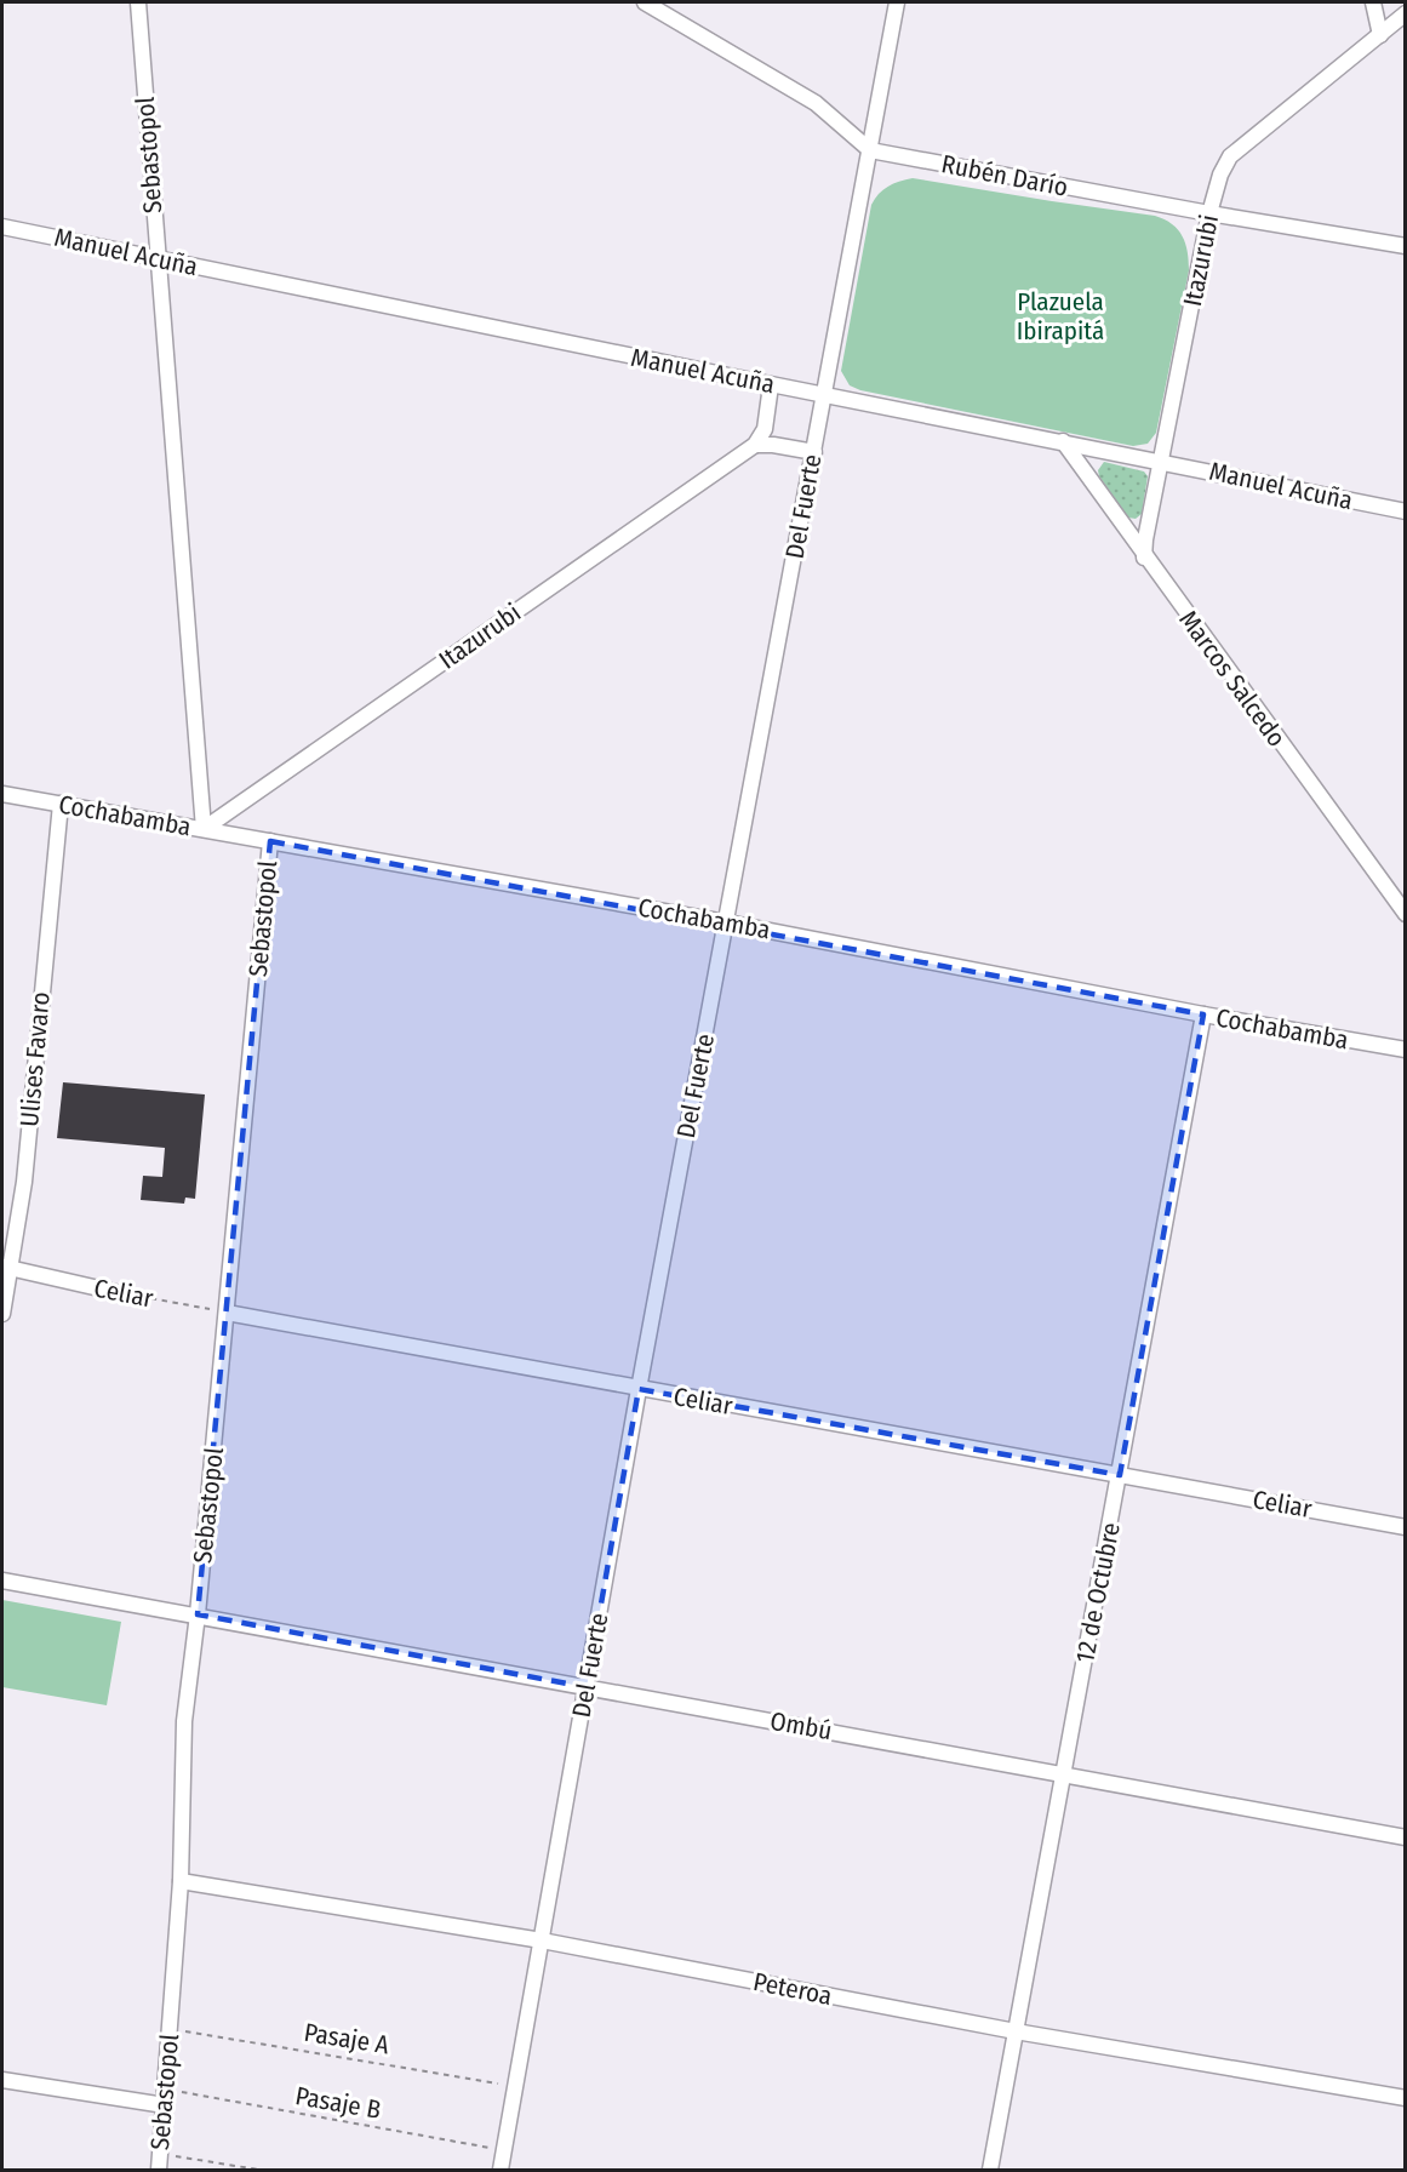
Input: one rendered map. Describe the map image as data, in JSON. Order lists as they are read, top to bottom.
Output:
{
  "streets": {
    "street": [
      "Sebastopol",
      "Rubén Darío",
      "Manuel Acuña",
      "Itazurubi",
      "Del Fuerte",
      "Marcos Salcedo",
      "Cochabamba",
      "Ulises Favaro",
      "Celiar",
      "12 de Octubre",
      "Ombú",
      "Peteroa"
    ],
    "path": ["Pasaje A", "Pasaje B"]
  },
  "crossings": [
    ["Sebastopol", "Manuel Acuña"],
    ["Sebastopol", "Itazurubi"],
    ["Sebastopol", "Cochabamba"],
    ["Sebastopol", "Celiar"],
    ["Sebastopol", "Ombú"],
    ["Sebastopol", "Peteroa"],
    ["Sebastopol", "Pasaje A"],
    ["Sebastopol", "Pasaje B"],
    ["Rubén Darío", "Itazurubi"],
    ["Rubén Darío", "Del Fuerte"],
    ["Manuel Acuña", "Itazurubi"],
    ["Manuel Acuña", "Del Fuerte"],
    ["Manuel Acuña", "Marcos Salcedo"],
    ["Itazurubi", "Marcos Salcedo"],
    ["Itazurubi", "Cochabamba"],
    ["Del Fuerte", "Cochabamba"],
    ["Del Fuerte", "Celiar"],
    ["Del Fuerte", "Ombú"],
    ["Del Fuerte", "Peteroa"],
    ["Del Fuerte", "Pasaje A"],
    ["Del Fuerte", "Pasaje B"],
    ["Cochabamba", "Ulises Favaro"],
    ["Cochabamba", "12 de Octubre"],
    ["Ulises Favaro", "Celiar"],
    ["Celiar", "12 de Octubre"],
    ["12 de Octubre", "Ombú"],
    ["12 de Octubre", "Peteroa"]
  ],
  "parks": ["Plazuela Ibirapitá"]
}
